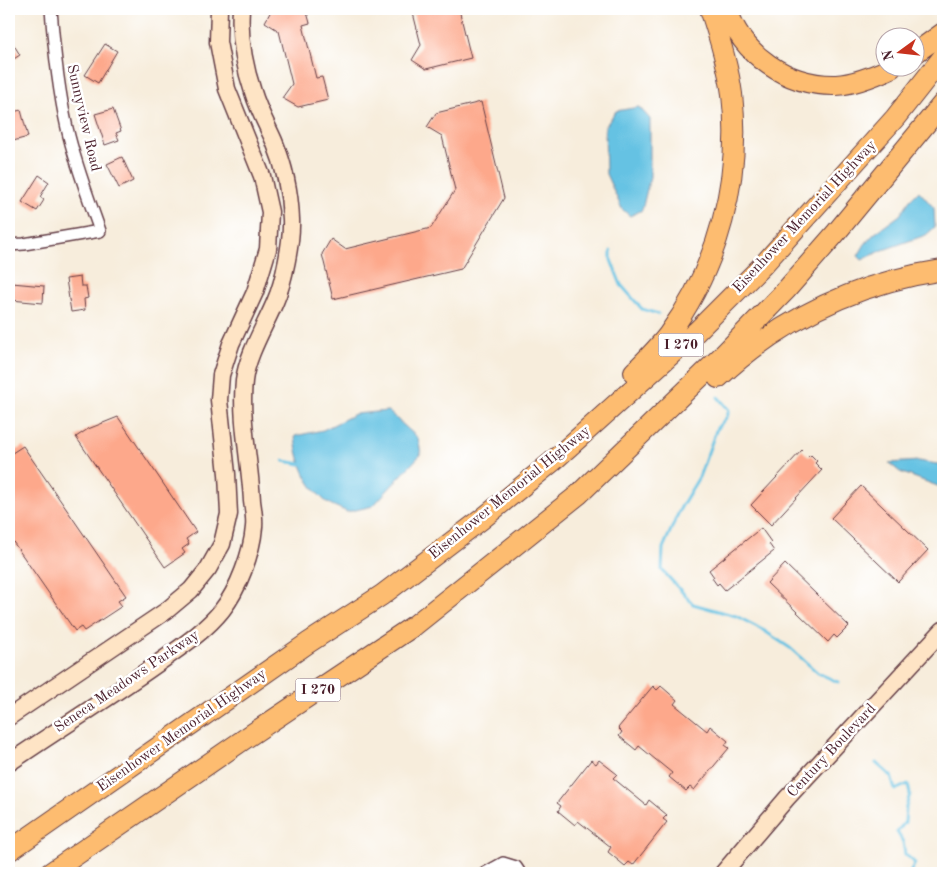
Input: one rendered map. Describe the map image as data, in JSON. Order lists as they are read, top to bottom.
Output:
{
  "streets": {
    "highway": ["Eisenhower Memorial Highway", "I 270"],
    "street": ["Sunnyview Road", "Seneca Meadows Parkway", "Century Boulevard"]
  },
  "north": "left"
}
